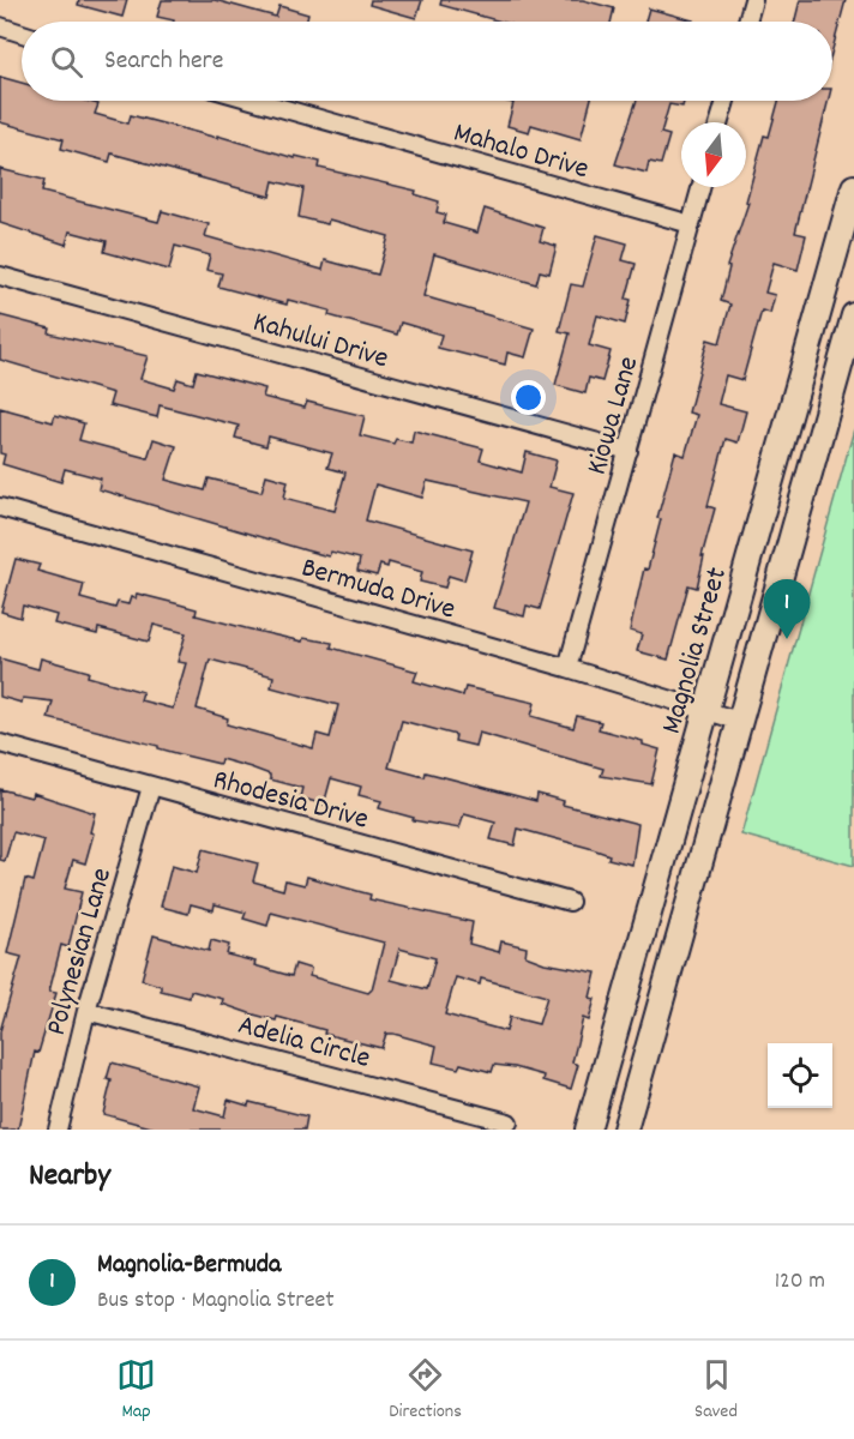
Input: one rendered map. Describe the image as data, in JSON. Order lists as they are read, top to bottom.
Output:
{
  "streets": {
    "main road": ["Magnolia Street"],
    "street": [
      "Mahalo Drive",
      "Kahului Drive",
      "Kiowa Lane",
      "Bermuda Drive",
      "Rhodesia Drive",
      "Polynesian Lane",
      "Adelia Circle"
    ]
  },
  "crossings": [
    ["Mahalo Drive", "Kiowa Lane"],
    ["Kahului Drive", "Kiowa Lane"],
    ["Kiowa Lane", "Bermuda Drive"],
    ["Bermuda Drive", "Magnolia Street"],
    ["Rhodesia Drive", "Polynesian Lane"],
    ["Polynesian Lane", "Adelia Circle"]
  ],
  "north": "bottom",
  "page": {
    "search": "Search here",
    "pins": "1",
    "heading": "Nearby",
    "list": [
      {
        "mark": "1",
        "name": "Magnolia-Bermuda",
        "note": "Bus stop · Magnolia Street",
        "value": "120 m"
      }
    ],
    "nav": ["Map", "Directions", "Saved"]
  }
}
